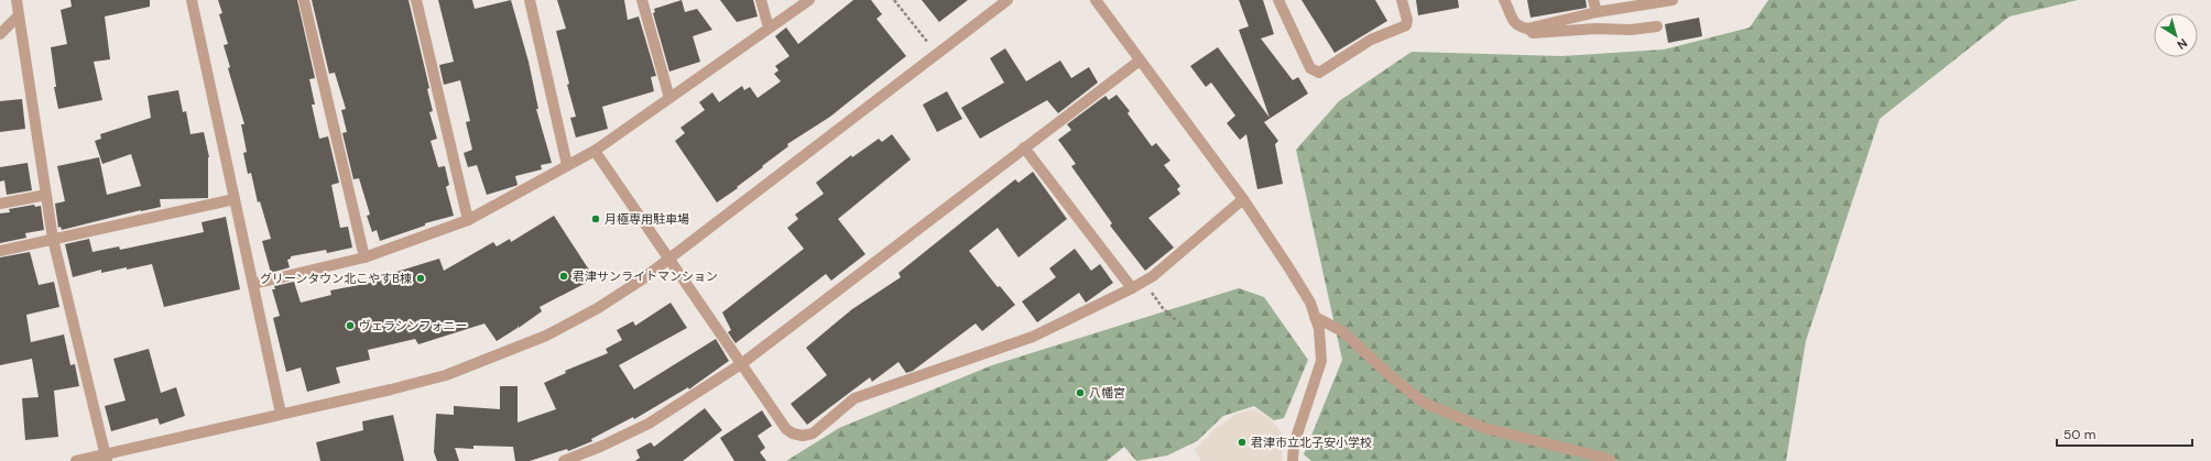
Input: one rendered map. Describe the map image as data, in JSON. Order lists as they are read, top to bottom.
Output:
{
  "places": [
    "月極専用駐車場",
    "君津サンライトマンション",
    "グリーンタウン北こやすB棟",
    "ヴェラシンフォニー",
    "八幡宮",
    "君津市立北子安小学校"
  ],
  "scale_bar": "50 m",
  "north": "bottom right"
}
